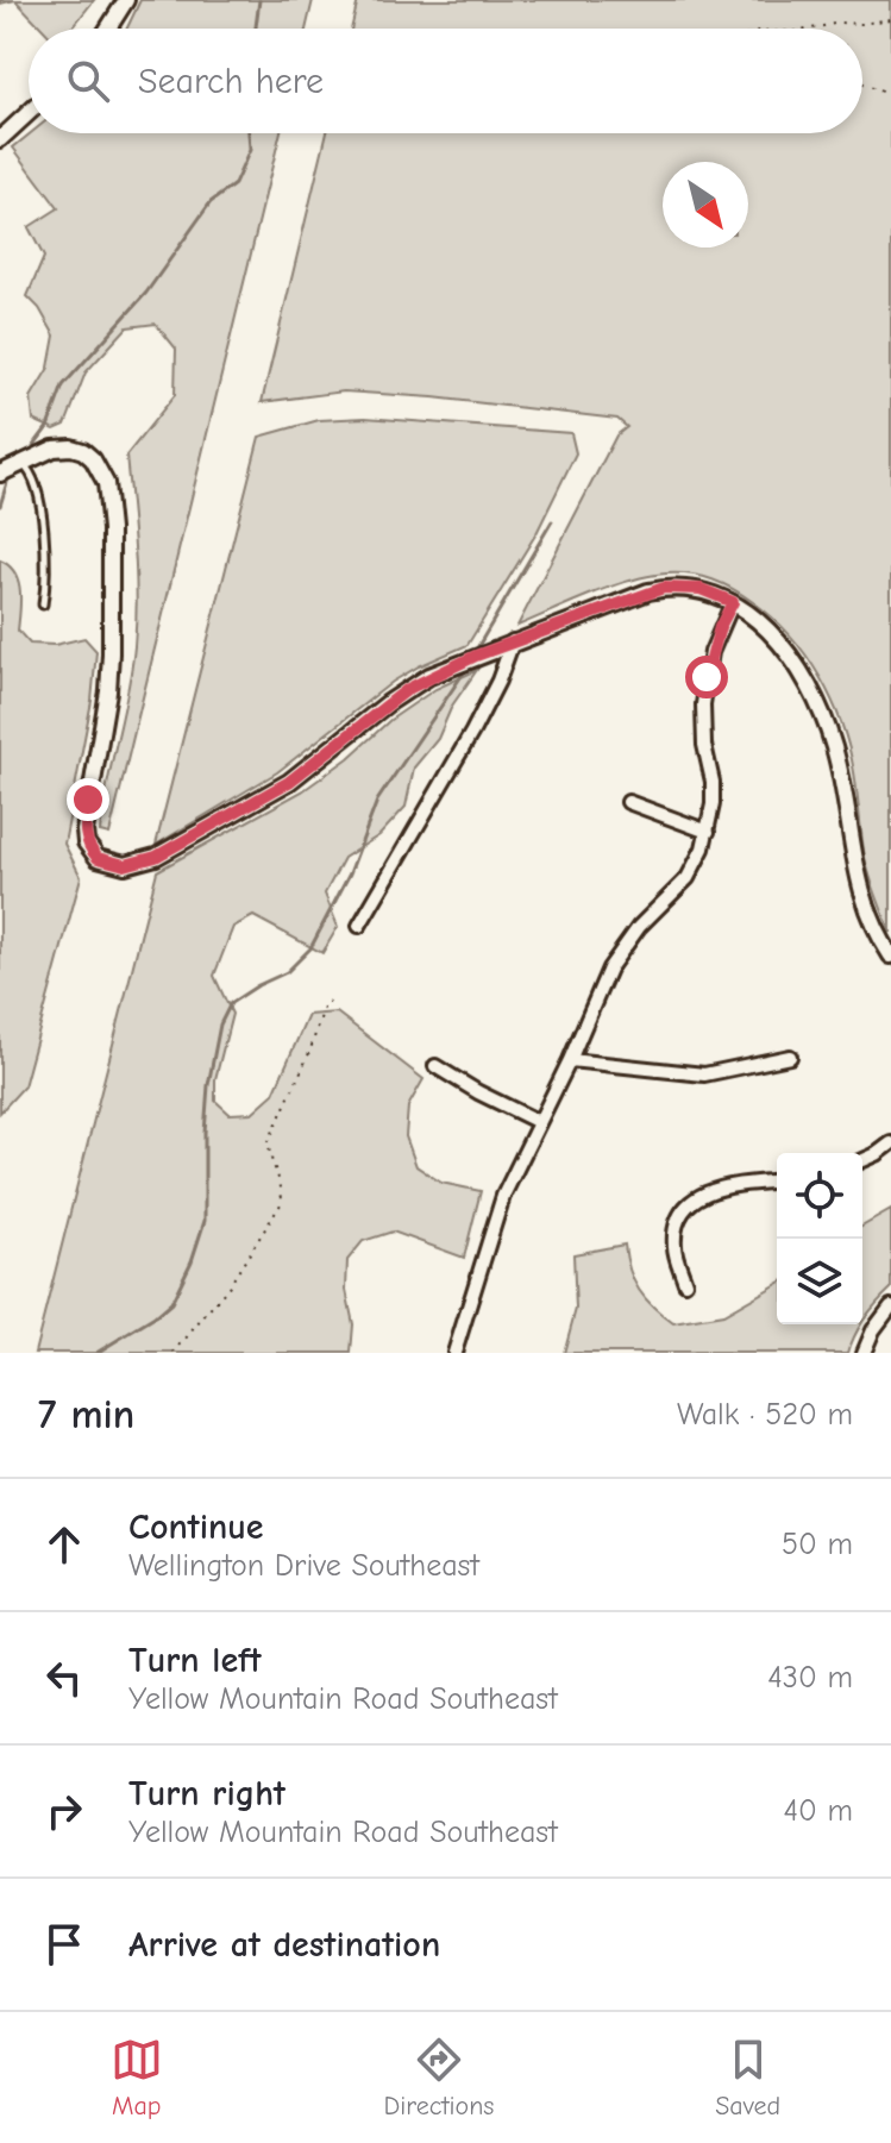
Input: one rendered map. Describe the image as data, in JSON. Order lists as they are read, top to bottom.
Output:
{
  "north": "bottom right",
  "page": {
    "search": "Search here",
    "heading": ["7 min", "Walk · 520 m"],
    "list": [
      ["Continue", "Wellington Drive Southeast", "50 m"],
      ["Turn left", "Yellow Mountain Road Southeast", "430 m"],
      ["Turn right", "Yellow Mountain Road Southeast", "40 m"],
      "Arrive at destination"
    ],
    "nav": ["Map", "Directions", "Saved"]
  }
}
